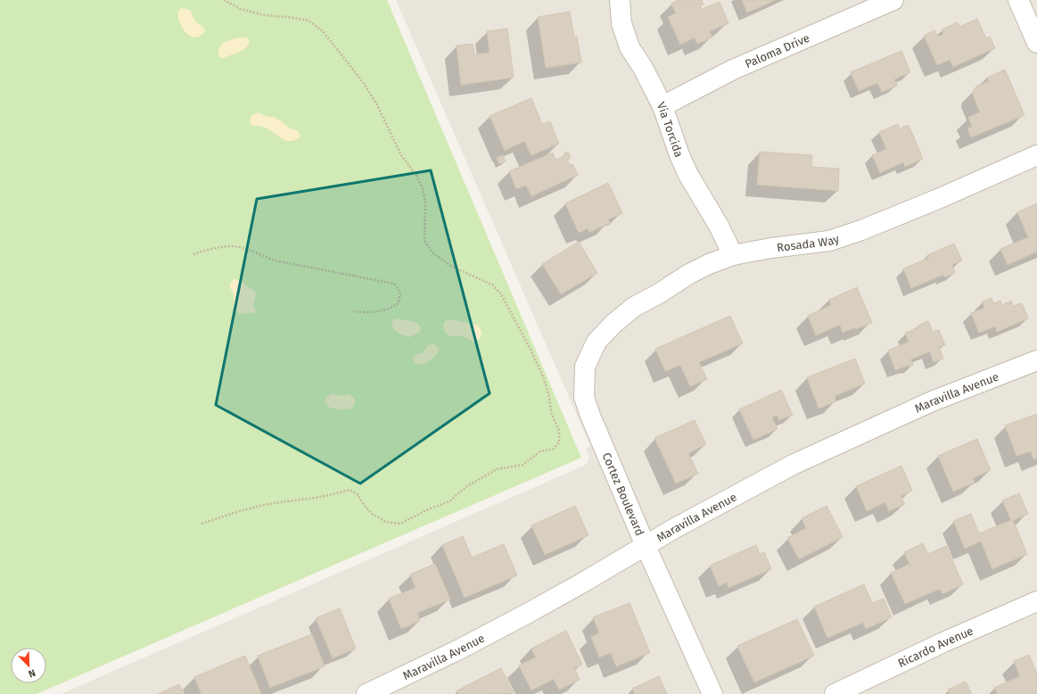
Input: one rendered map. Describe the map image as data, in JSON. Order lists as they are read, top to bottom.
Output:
{
  "streets": {
    "street": [
      "Paloma Drive",
      "Via Torcida",
      "Rosada Way",
      "Maravilla Avenue",
      "Cortez Boulevard",
      "Ricardo Avenue"
    ]
  },
  "crossings": [
    ["Paloma Drive", "Via Torcida"],
    ["Via Torcida", "Rosada Way"],
    ["Rosada Way", "Cortez Boulevard"],
    ["Maravilla Avenue", "Cortez Boulevard"]
  ],
  "north": "bottom right"
}
